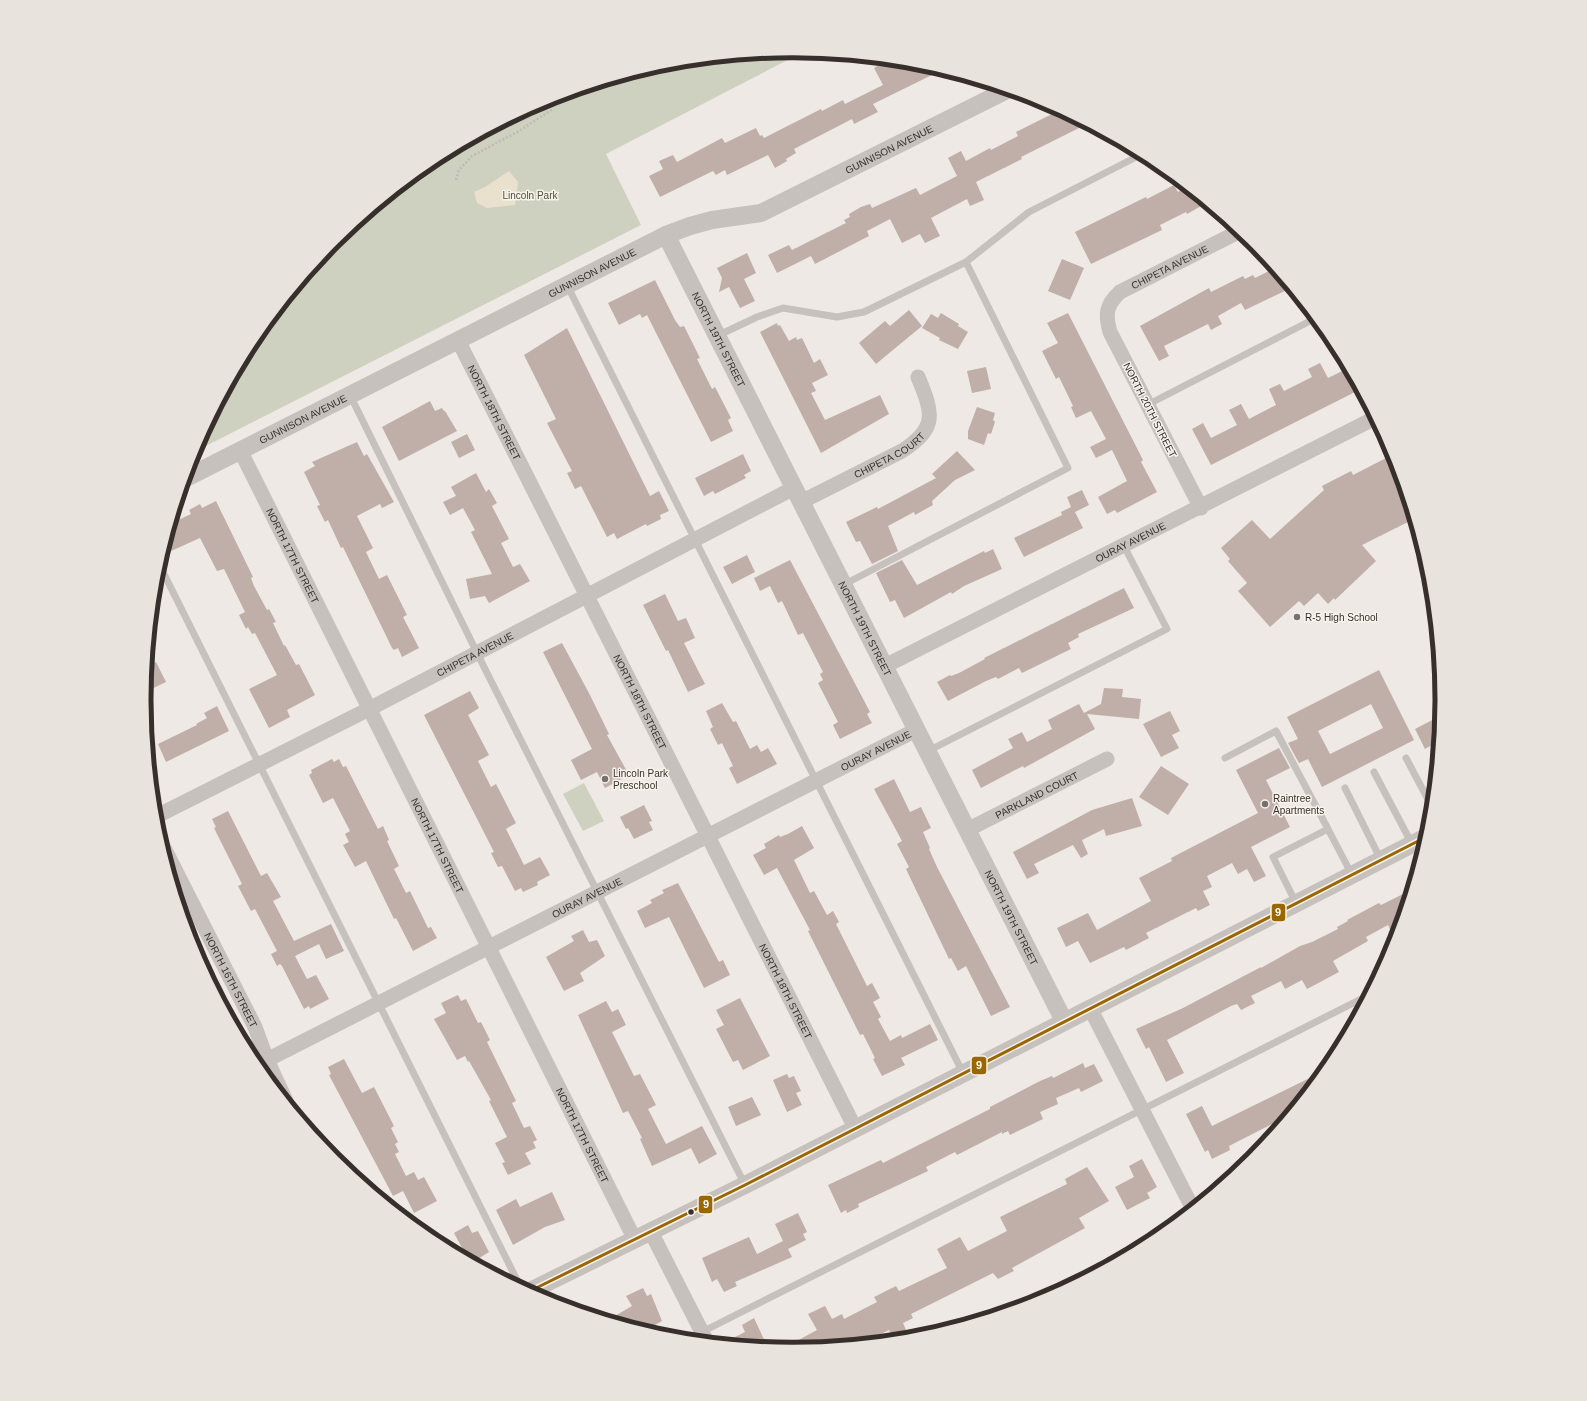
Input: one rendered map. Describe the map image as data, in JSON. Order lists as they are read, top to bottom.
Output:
{
  "streets": {
    "street": [
      "GUNNISON AVENUE",
      "CHIPETA AVENUE",
      "NORTH 19TH STREET",
      "NORTH 20TH STREET",
      "NORTH 18TH STREET",
      "CHIPETA COURT",
      "OURAY AVENUE",
      "NORTH 17TH STREET",
      "PARKLAND COURT",
      "NORTH 16TH STREET"
    ]
  },
  "crossings": [
    ["GUNNISON AVENUE", "NORTH 19TH STREET"],
    ["GUNNISON AVENUE", "NORTH 18TH STREET"],
    ["GUNNISON AVENUE", "NORTH 17TH STREET"],
    ["CHIPETA AVENUE", "NORTH 19TH STREET"],
    ["CHIPETA AVENUE", "NORTH 20TH STREET"],
    ["CHIPETA AVENUE", "NORTH 18TH STREET"],
    ["CHIPETA AVENUE", "CHIPETA COURT"],
    ["CHIPETA AVENUE", "NORTH 17TH STREET"],
    ["NORTH 19TH STREET", "CHIPETA COURT"],
    ["NORTH 19TH STREET", "OURAY AVENUE"],
    ["NORTH 19TH STREET", "PARKLAND COURT"],
    ["NORTH 20TH STREET", "OURAY AVENUE"],
    ["NORTH 18TH STREET", "OURAY AVENUE"],
    ["OURAY AVENUE", "NORTH 17TH STREET"]
  ],
  "parks": ["Lincoln Park"],
  "places": ["R-5 High School", "Lincoln Park Preschool", "Raintree Apartments"],
  "lines": ["transit line 9"]
}
